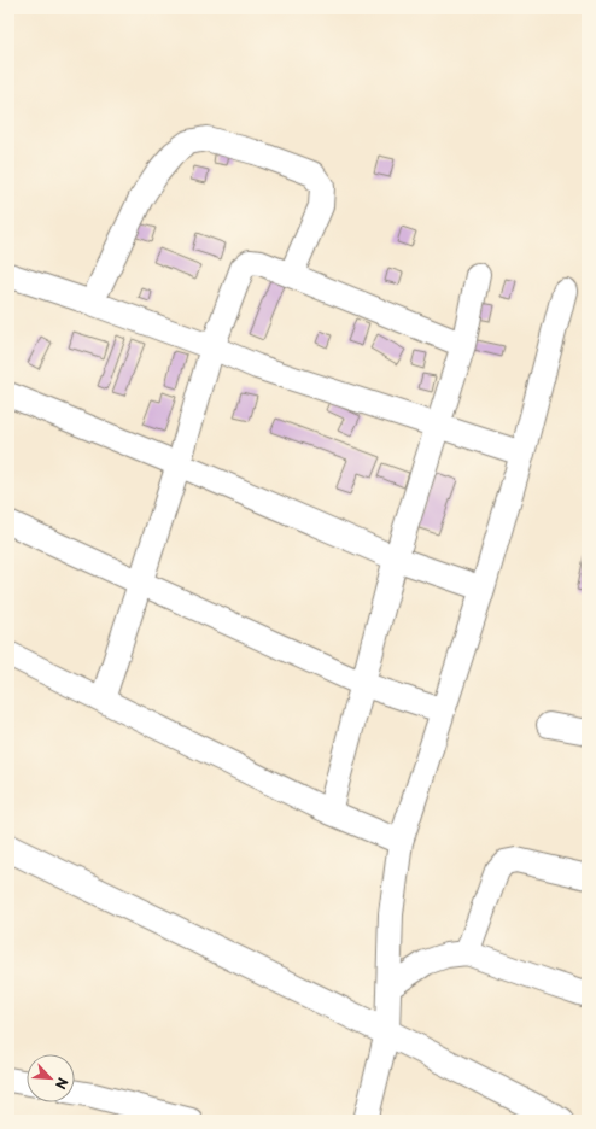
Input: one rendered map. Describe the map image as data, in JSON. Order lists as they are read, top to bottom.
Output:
{
  "north": "bottom right"
}
